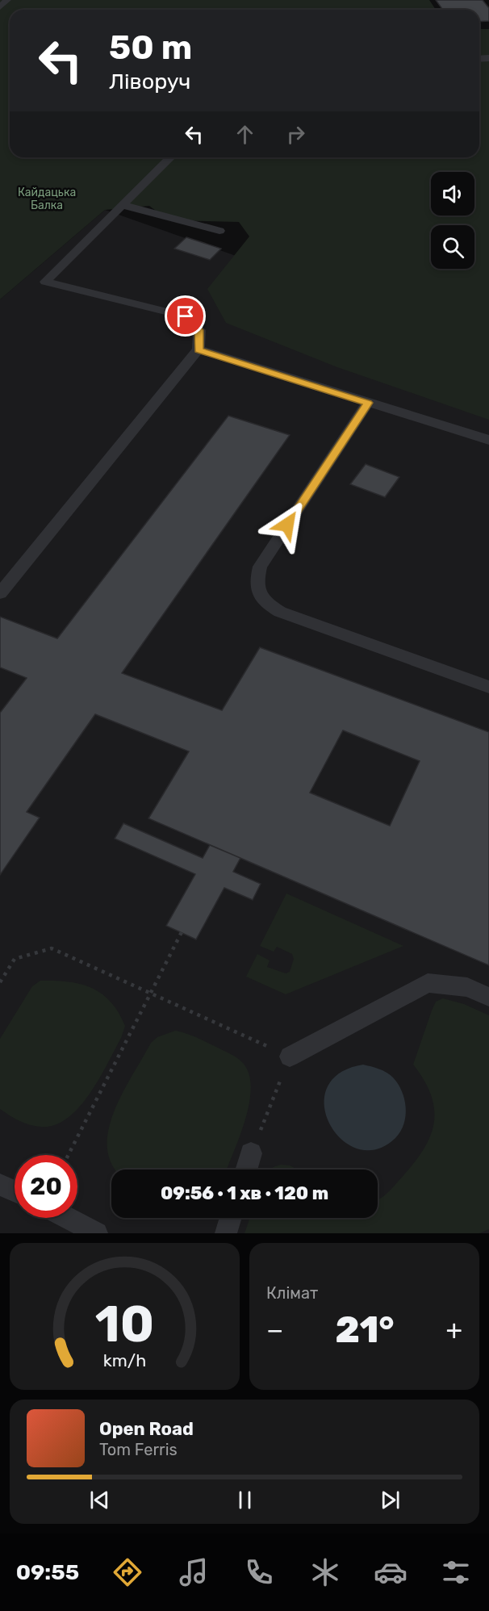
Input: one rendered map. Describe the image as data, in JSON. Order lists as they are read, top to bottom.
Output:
{
  "parks": ["Кайдацька Балка"],
  "page": {
    "turn": ["50 m", "Ліворуч"],
    "limit": "20",
    "trip": "09:56 · 1 хв · 120 m",
    "tile": "Клімат",
    "heat": ["−", "21°", "+"],
    "song": ["Open Road", "Tom Ferris"],
    "tabs": "09:55",
    "gauge": ["10", "km/h"]
  }
}
